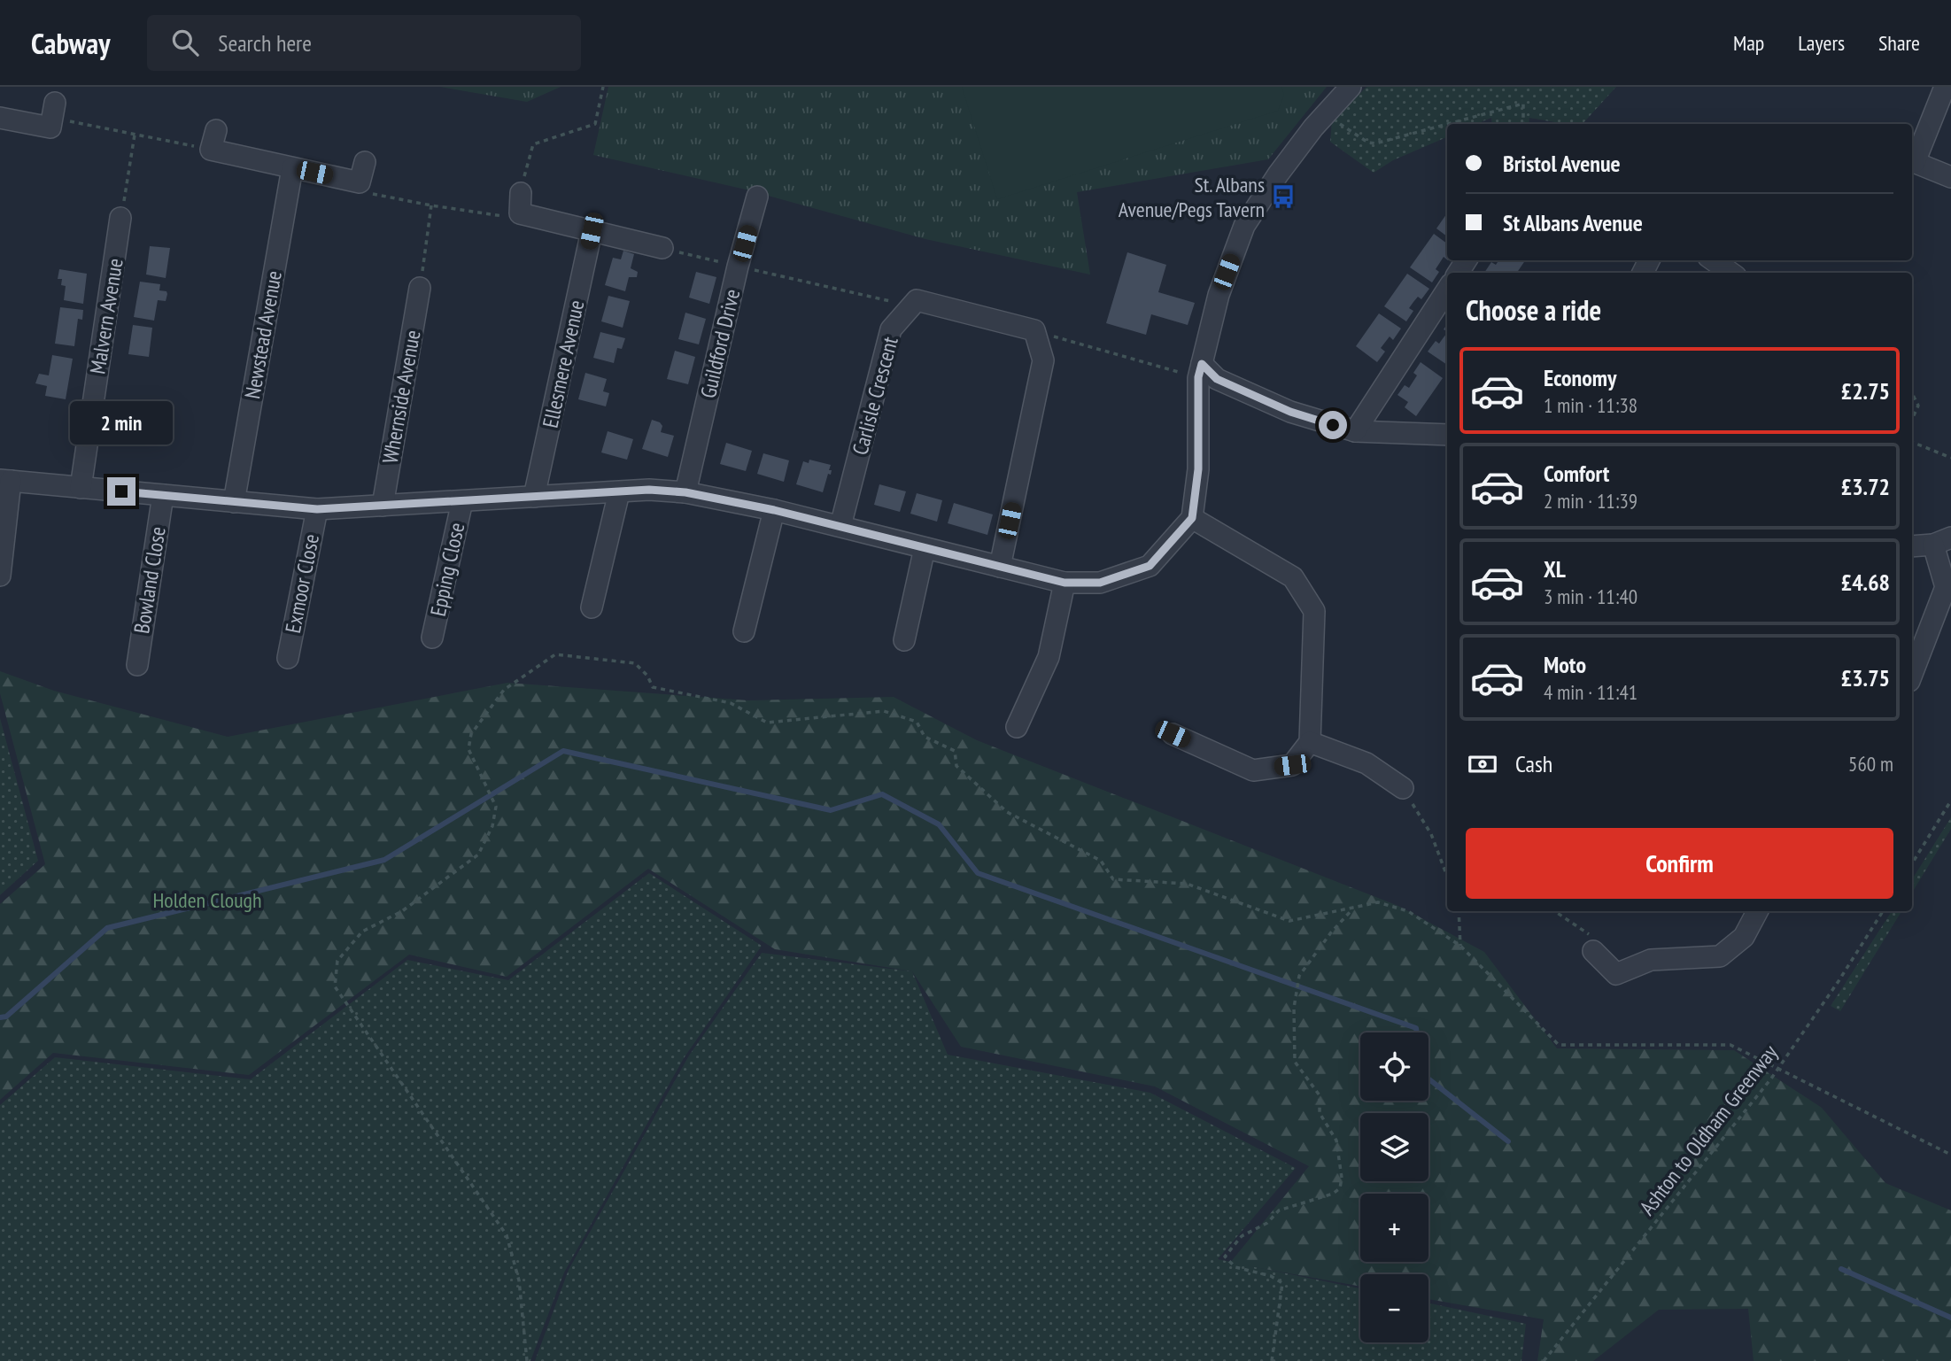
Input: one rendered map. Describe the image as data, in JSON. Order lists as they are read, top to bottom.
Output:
{
  "streets": {
    "street": [
      "Malvern Avenue",
      "Newstead Avenue",
      "Guildford Drive",
      "Ellesmere Avenue",
      "Carlisle Crescent",
      "Whernside Avenue",
      "Epping Close",
      "Bowland Close",
      "Exmoor Close"
    ],
    "path": ["Ashton to Oldham Greenway"]
  },
  "parks": ["Holden Clough"],
  "places": {
    "bus stop": ["St. Albans Avenue/Pegs Tavern"]
  },
  "page": {
    "header": "Cabway",
    "search": "Search here",
    "nav": ["Map", "Layers", "Share"],
    "banner": ["Bristol Avenue", "St Albans Avenue"],
    "heading": "Choose a ride",
    "list": [
      {
        "name": "Economy",
        "note": "1 min · 11:38",
        "value": "£2.75"
      },
      {
        "name": "Comfort",
        "note": "2 min · 11:39",
        "value": "£3.72"
      },
      {
        "name": "XL",
        "note": "3 min · 11:40",
        "value": "£4.68"
      },
      {
        "name": "Moto",
        "note": "4 min · 11:41",
        "value": "£3.75"
      }
    ],
    "bubble": "2 min",
    "pay": ["Cash", "560 m"],
    "buttons": "Confirm",
    "map_buttons": ["+", "−"]
  }
}
